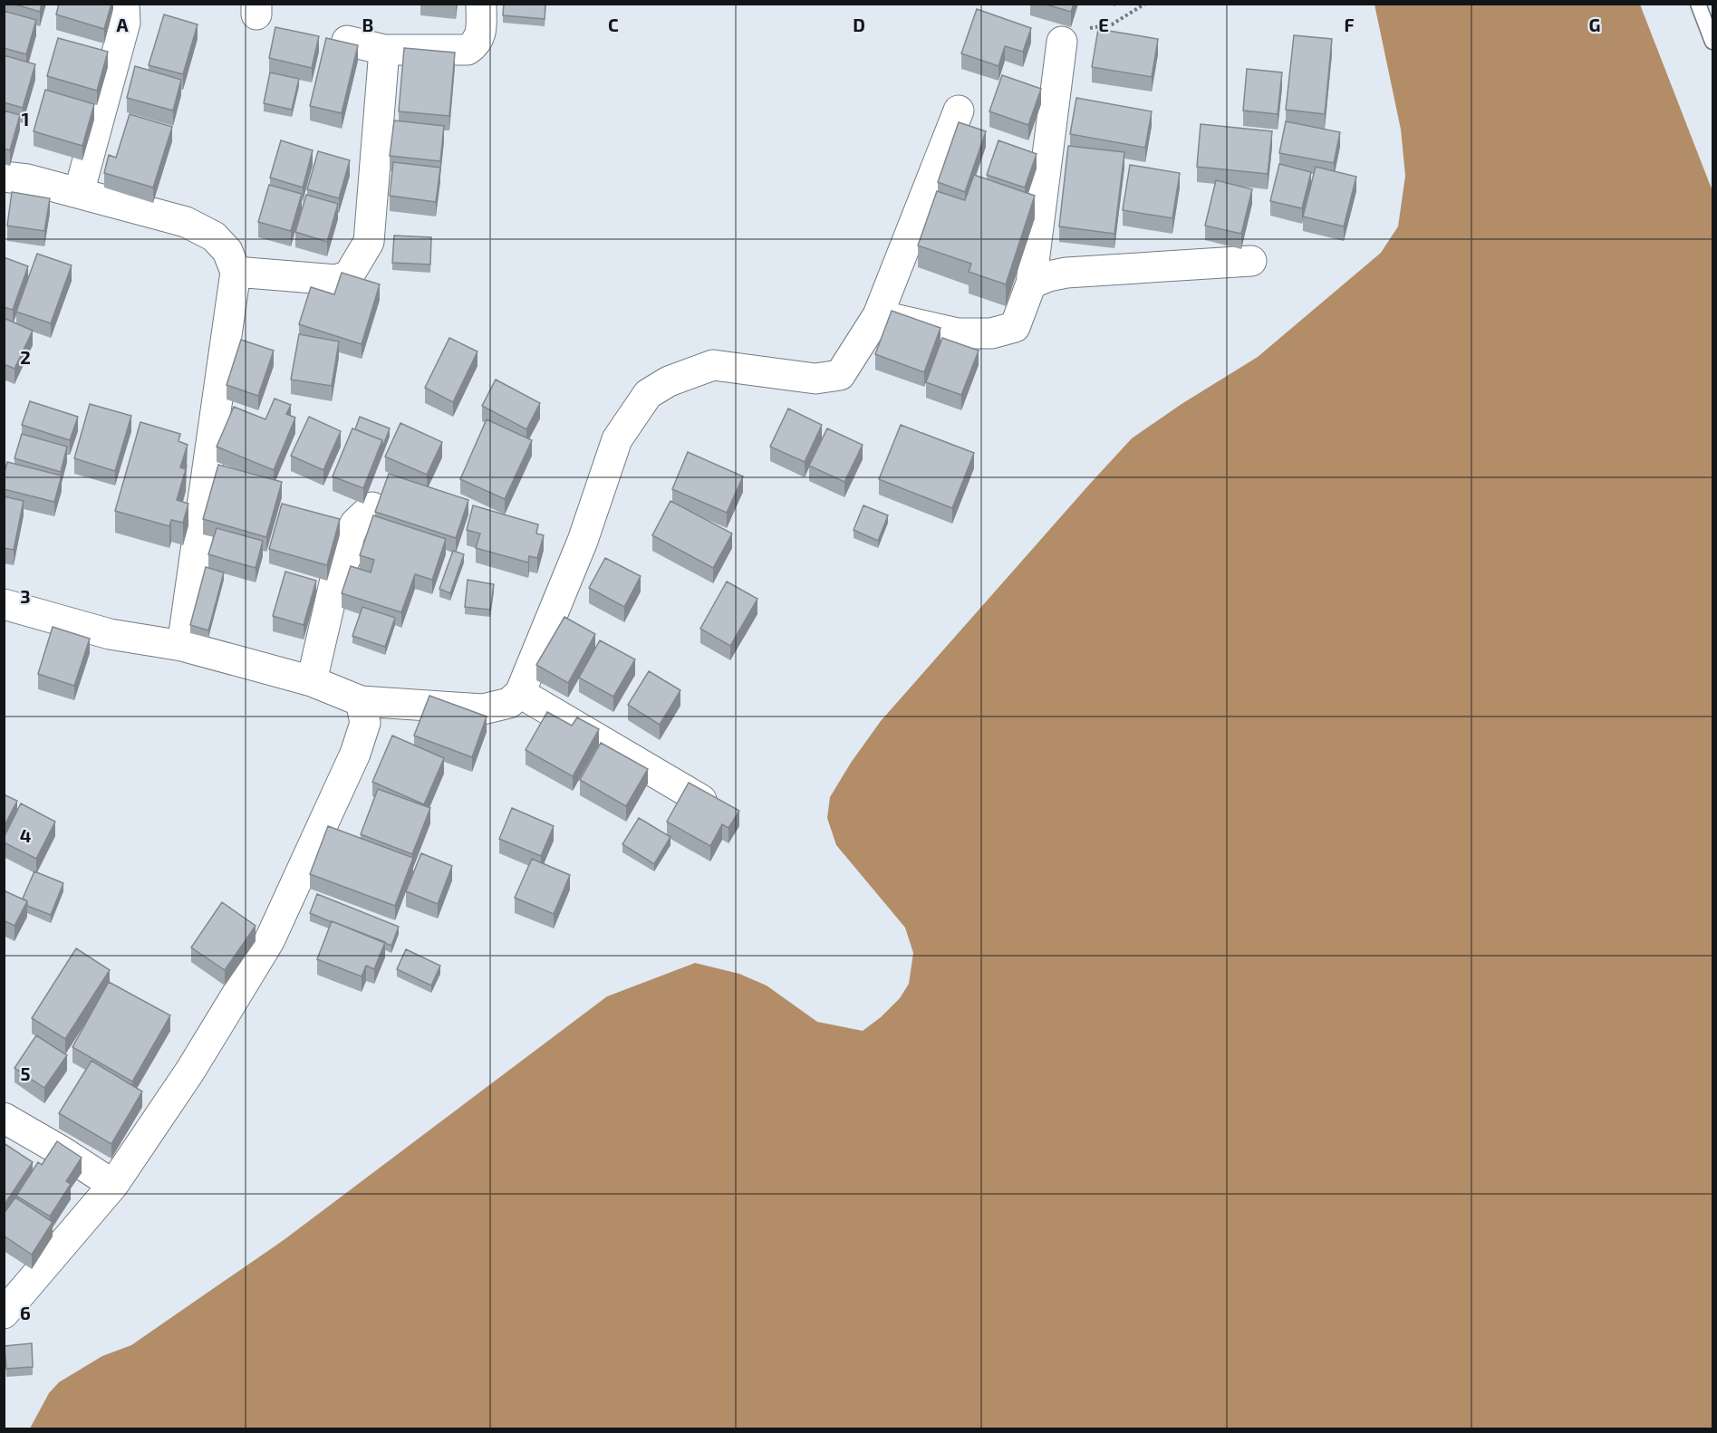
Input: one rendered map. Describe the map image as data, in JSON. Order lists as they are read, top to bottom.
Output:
{
  "grid": {
    "columns": [
      "A",
      "B",
      "C",
      "D",
      "E",
      "F",
      "G"
    ],
    "rows": [
      "1",
      "2",
      "3",
      "4",
      "5",
      "6"
    ]
  }
}
